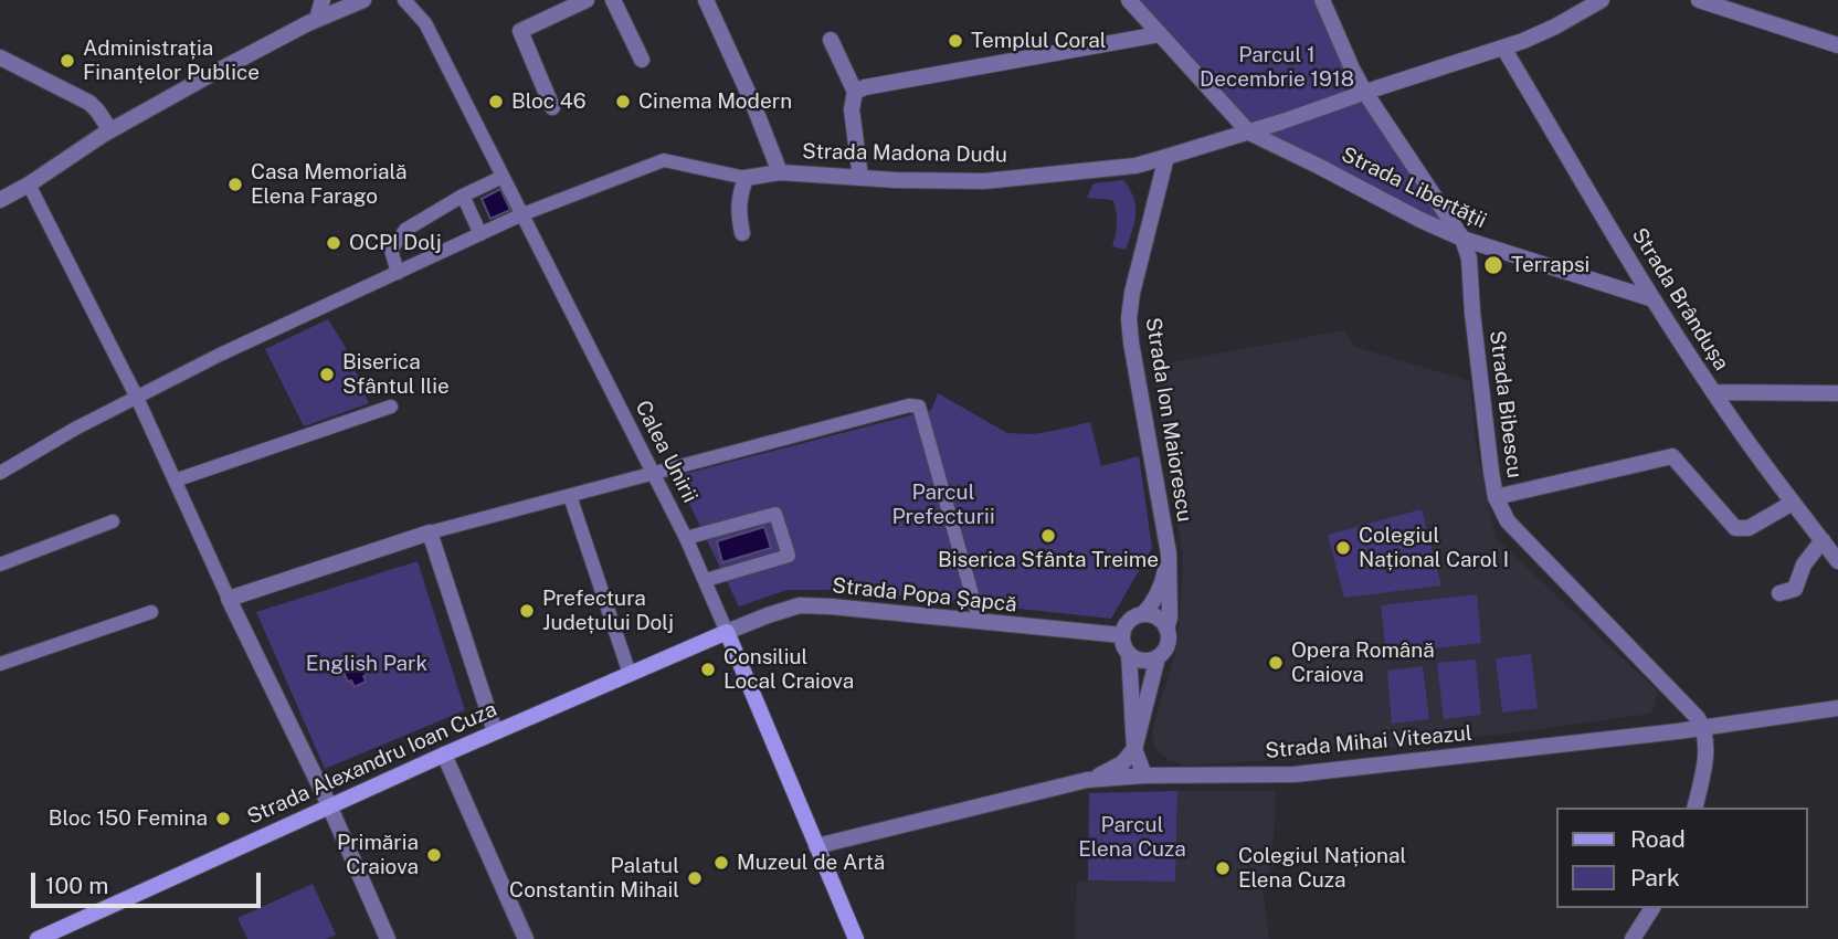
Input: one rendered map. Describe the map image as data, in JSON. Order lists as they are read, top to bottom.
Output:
{
  "streets": {
    "main road": ["Calea Unirii", "Strada Alexandru Ioan Cuza"],
    "street": [
      "Strada Madona Dudu",
      "Strada Libertății",
      "Strada Brândușa",
      "Strada Bibescu",
      "Strada Ion Maiorescu",
      "Strada Popa Șapcă",
      "Strada Mihai Viteazul"
    ]
  },
  "crossings": [
    ["Strada Madona Dudu", "Strada Libertății"],
    ["Strada Madona Dudu", "Strada Brândușa"],
    ["Strada Madona Dudu", "Strada Bibescu"],
    ["Strada Madona Dudu", "Strada Ion Maiorescu"],
    ["Strada Libertății", "Strada Brândușa"],
    ["Strada Libertății", "Strada Bibescu"],
    ["Strada Bibescu", "Strada Mihai Viteazul"],
    ["Strada Ion Maiorescu", "Strada Popa Șapcă"],
    ["Calea Unirii", "Strada Popa Șapcă"],
    ["Calea Unirii", "Strada Mihai Viteazul"],
    ["Calea Unirii", "Strada Alexandru Ioan Cuza"],
    ["Strada Popa Șapcă", "Strada Alexandru Ioan Cuza"]
  ],
  "parks": [
    "Parcul 1 Decembrie 1918",
    "Parcul Prefecturii",
    "English Park",
    "Parcul Elena Cuza"
  ],
  "places": [
    "Templul Coral",
    "Administrația Finanțelor Publice",
    "Bloc 46",
    "Cinema Modern",
    "Casa Memorială Elena Farago",
    "OCPI Dolj",
    "Terrapsi",
    "Biserica Sfântul Ilie",
    "Biserica Sfânta Treime",
    "Colegiul Național Carol I",
    "Prefectura Județului Dolj",
    "Opera Română Craiova",
    "Consiliul Local Craiova",
    "Bloc 150 Femina",
    "Primăria Craiova",
    "Muzeul de Artă",
    "Colegiul Național Elena Cuza",
    "Palatul Constantin Mihail"
  ],
  "legend": ["Road", "Park"],
  "scale_bar": "100 m"
}
